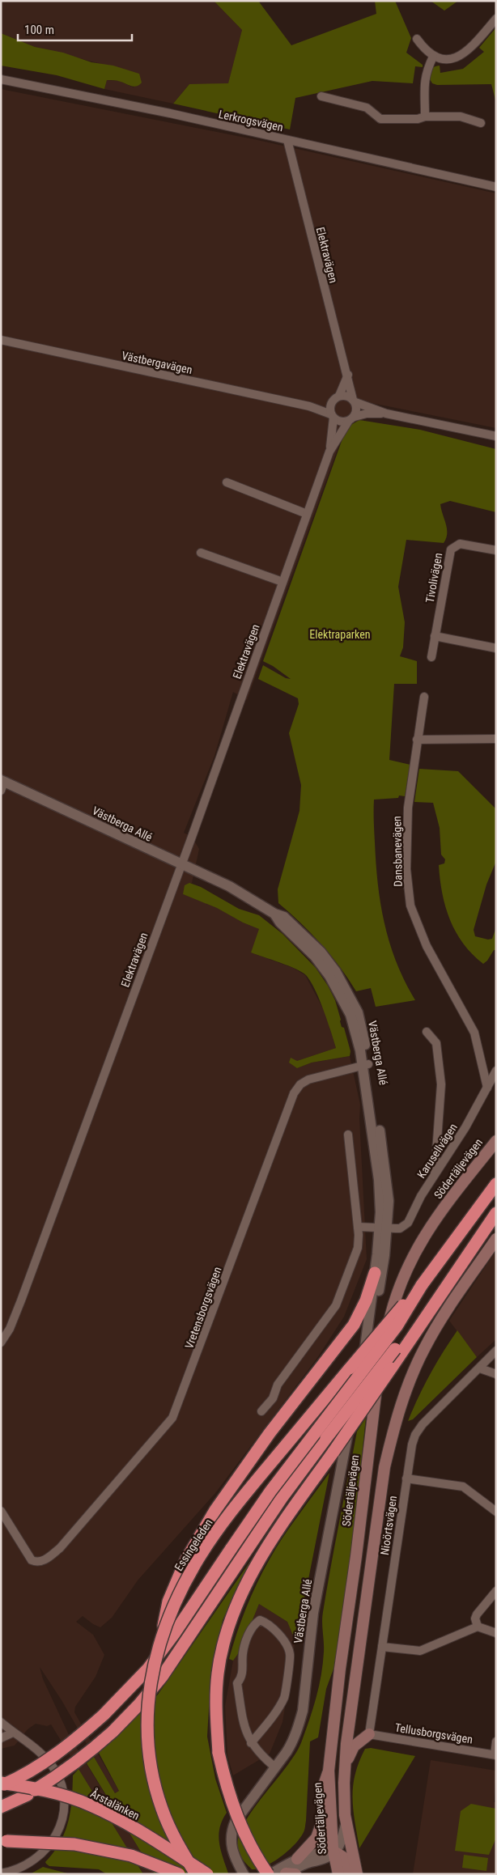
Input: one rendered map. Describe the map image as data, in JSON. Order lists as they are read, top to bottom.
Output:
{
  "streets": {
    "highway": ["Essingeleden", "Årstalänken"],
    "main road": ["Södertäljevägen"],
    "street": [
      "Lerkrogsvägen",
      "Elektravägen",
      "Västbergavägen",
      "Tivolivägen",
      "Västberga Allé",
      "Dansbanevägen",
      "Karusellvägen",
      "Vretensborgsvägen",
      "Nioörtsvägen",
      "Tellusborgsvägen"
    ]
  },
  "crossings": [
    ["Lerkrogsvägen", "Elektravägen"],
    ["Elektravägen", "Västbergavägen"],
    ["Elektravägen", "Västberga Allé"],
    ["Västberga Allé", "Karusellvägen"],
    ["Västberga Allé", "Vretensborgsvägen"],
    ["Dansbanevägen", "Karusellvägen"],
    ["Nioörtsvägen", "Tellusborgsvägen"]
  ],
  "parks": ["Elektraparken"],
  "scale_bar": "100 m"
}
